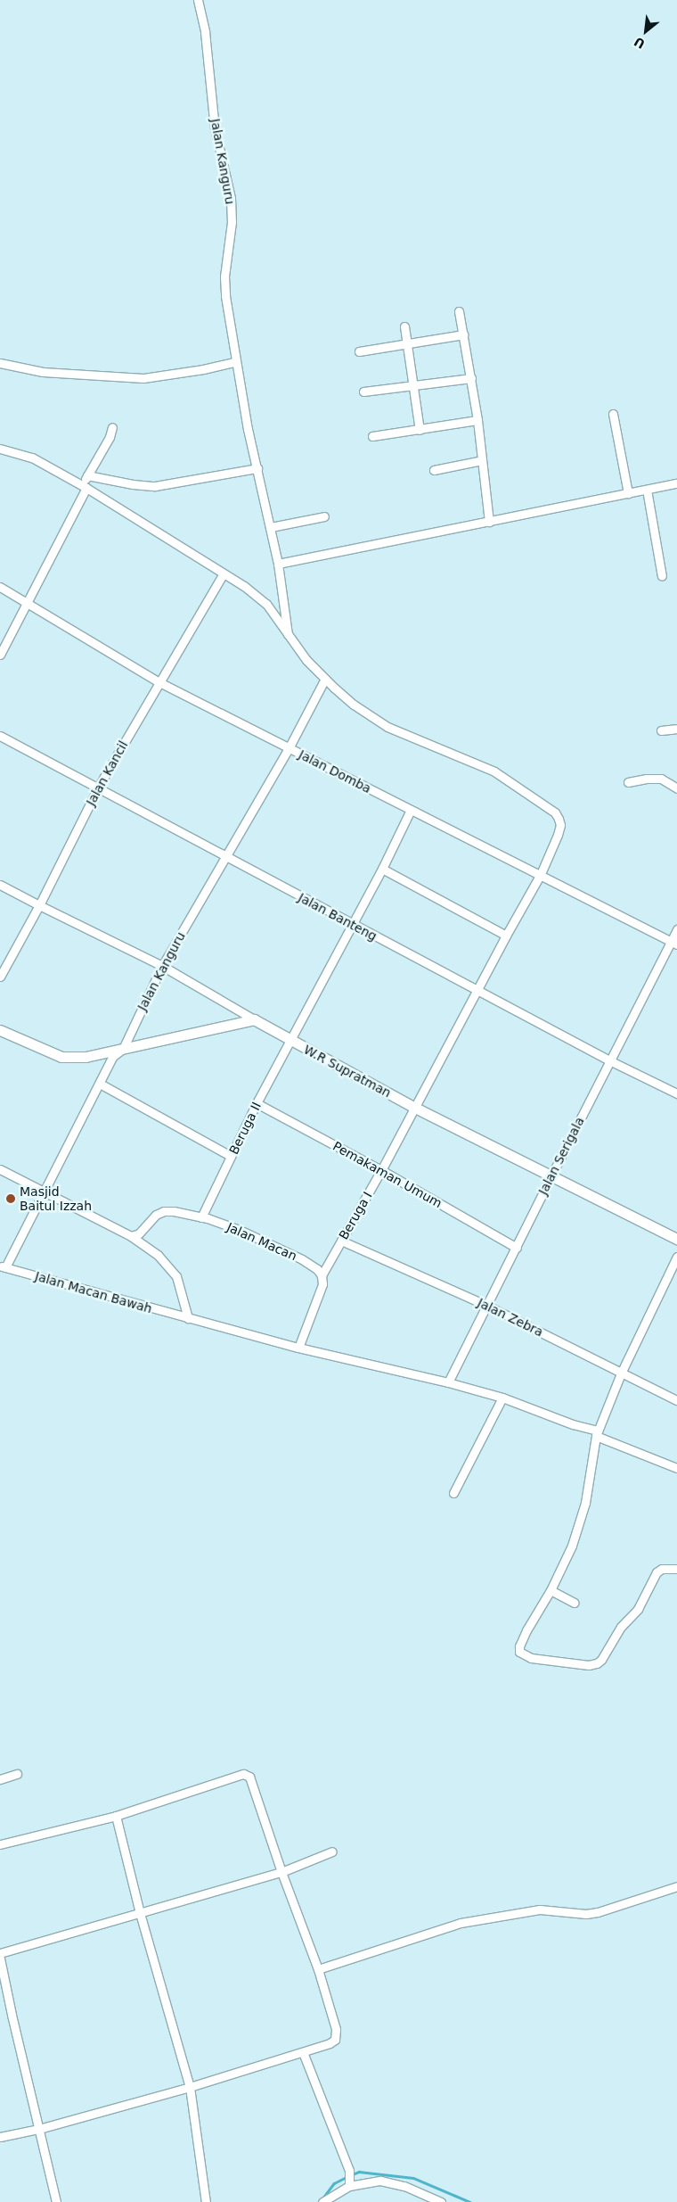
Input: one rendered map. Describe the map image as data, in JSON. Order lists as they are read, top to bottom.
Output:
{
  "streets": {
    "street": [
      "Jalan Kanguru",
      "Jalan Domba",
      "Jalan Kancil",
      "Jalan Banteng",
      "W.R Supratman",
      "Beruga II",
      "Jalan Serigala",
      "Pemakaman Umum",
      "Beruga I",
      "Jalan Macan",
      "Jalan Macan Bawah",
      "Jalan Zebra"
    ]
  },
  "crossings": [
    ["Jalan Kanguru", "Jalan Domba"],
    ["Jalan Kanguru", "Jalan Banteng"],
    ["Jalan Kanguru", "Beruga I"],
    ["Jalan Kanguru", "Jalan Macan Bawah"],
    ["Jalan Domba", "Jalan Kancil"],
    ["Jalan Domba", "Beruga II"],
    ["Jalan Domba", "Jalan Serigala"],
    ["Jalan Domba", "Beruga I"],
    ["Jalan Kancil", "Jalan Banteng"],
    ["Jalan Kancil", "Beruga I"],
    ["Jalan Banteng", "Beruga II"],
    ["Jalan Banteng", "Jalan Serigala"],
    ["Jalan Banteng", "Beruga I"],
    ["W.R Supratman", "Beruga II"],
    ["W.R Supratman", "Jalan Serigala"],
    ["W.R Supratman", "Beruga I"],
    ["Beruga II", "Pemakaman Umum"],
    ["Beruga II", "Jalan Macan"],
    ["Jalan Serigala", "Pemakaman Umum"],
    ["Jalan Serigala", "Jalan Macan Bawah"],
    ["Jalan Serigala", "Jalan Zebra"],
    ["Pemakaman Umum", "Beruga I"],
    ["Beruga I", "Jalan Macan"],
    ["Beruga I", "Jalan Zebra"]
  ],
  "places": ["Masjid Baitul Izzah"],
  "north": "bottom left"
}
